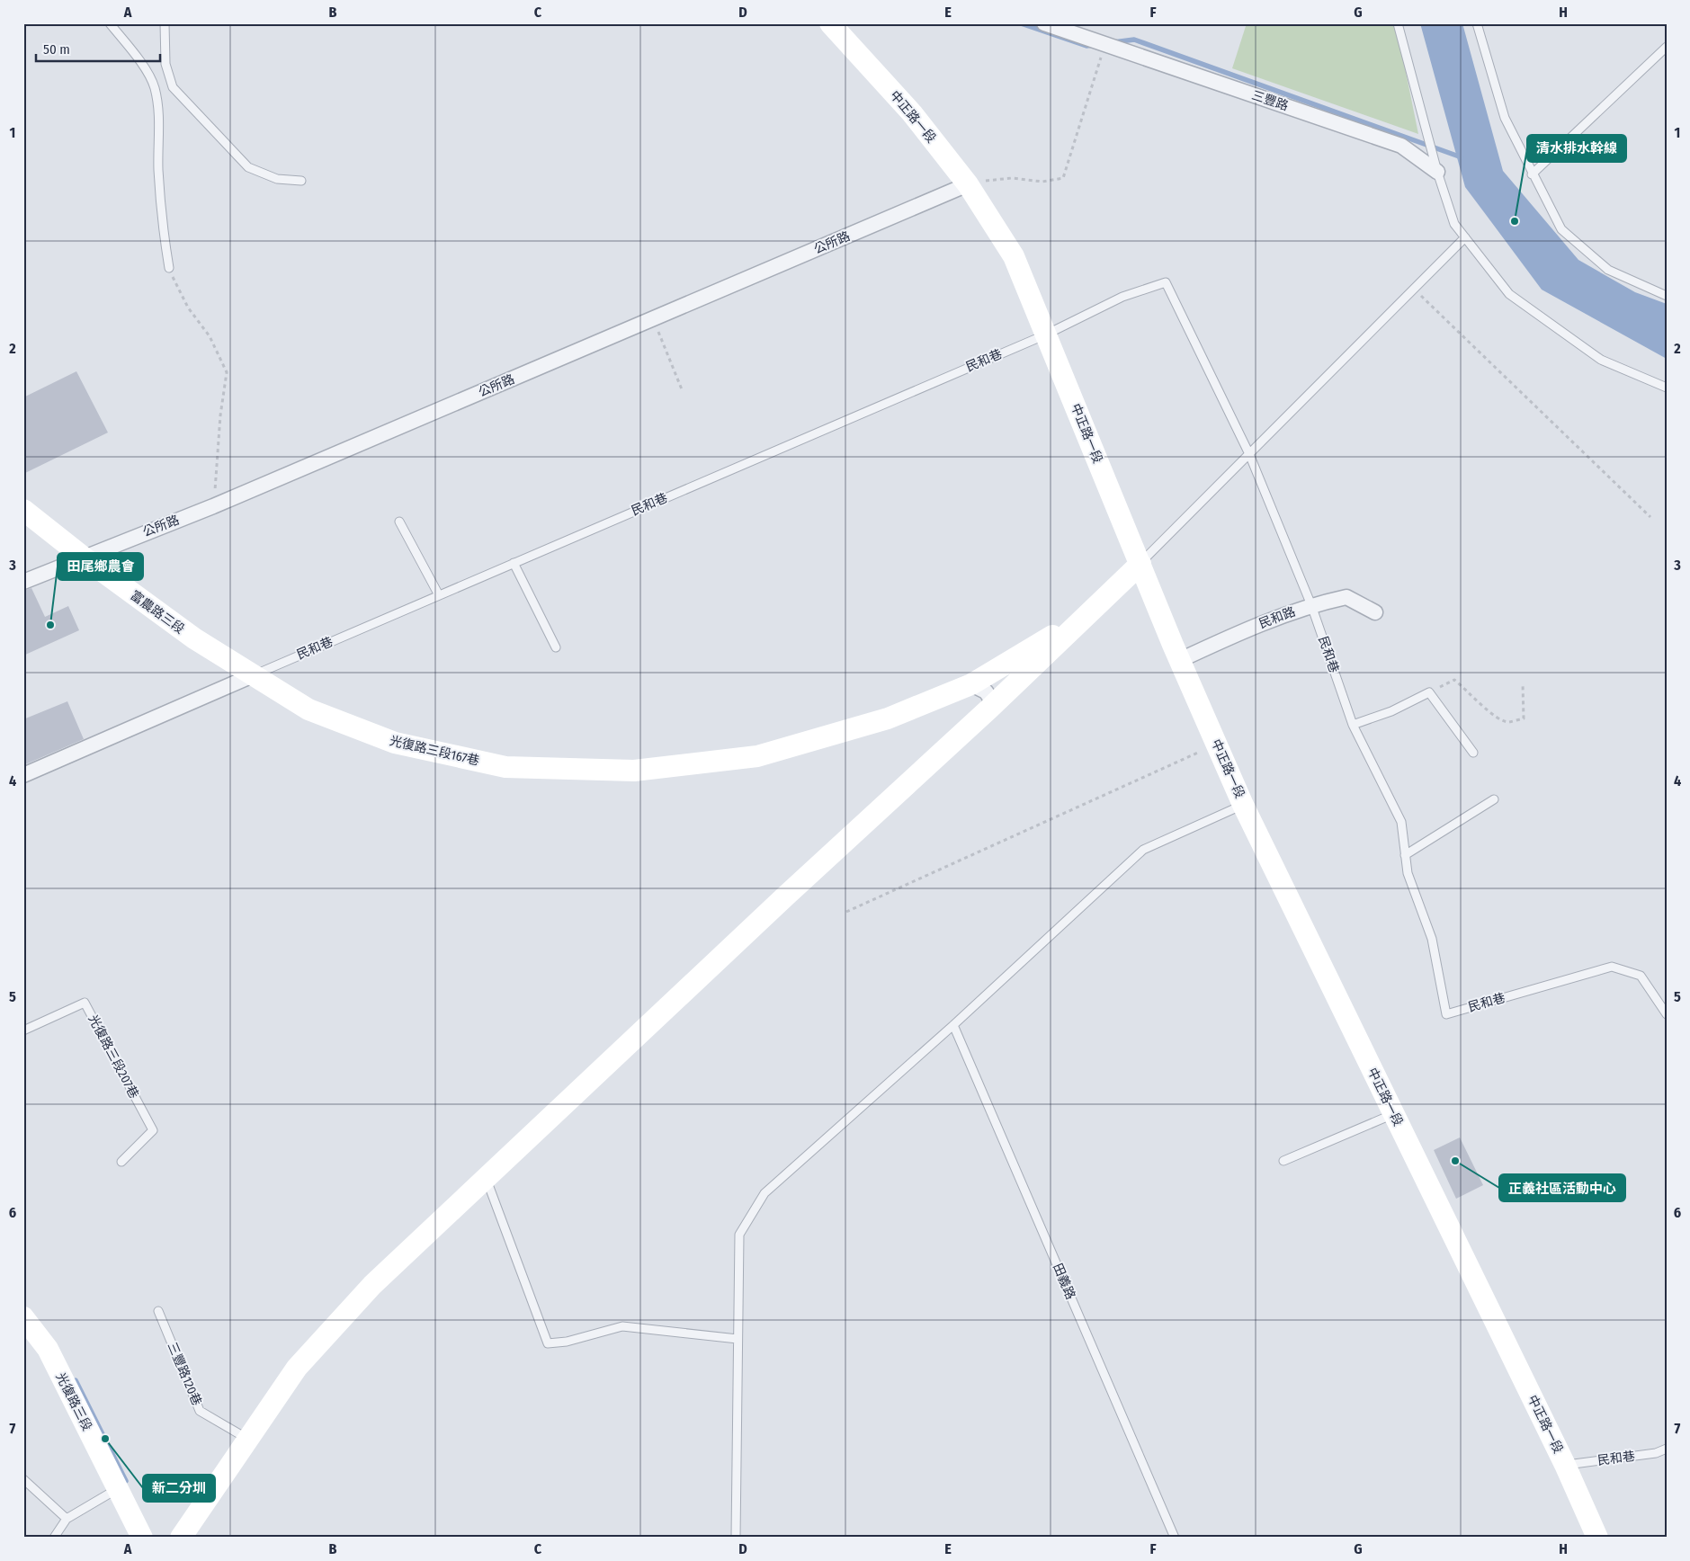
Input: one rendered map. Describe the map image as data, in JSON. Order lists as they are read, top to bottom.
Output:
{
  "streets": {
    "street": [
      "三豐路",
      "中正路一段",
      "公所路",
      "富農路三段",
      "民和路",
      "光復路三段167巷",
      "光復路三段"
    ],
    "lane": [
      "民和巷",
      "光復路三段207巷",
      "田義路",
      "三豐路120巷"
    ]
  },
  "crossings": [
    ["中正路一段", "公所路"],
    ["中正路一段", "民和巷"],
    ["中正路一段", "民和路"],
    ["公所路", "富農路三段"],
    ["民和巷", "富農路三段"],
    ["民和巷", "民和路"],
    ["民和巷", "光復路三段167巷"],
    ["富農路三段", "光復路三段167巷"]
  ],
  "places": [
    "清水排水幹線",
    "田尾鄉農會",
    "正義社區活動中心",
    "新二分圳"
  ],
  "scale_bar": "50 m",
  "grid": {
    "columns": [
      "A",
      "B",
      "C",
      "D",
      "E",
      "F",
      "G",
      "H"
    ],
    "rows": [
      "1",
      "2",
      "3",
      "4",
      "5",
      "6",
      "7"
    ]
  }
}
